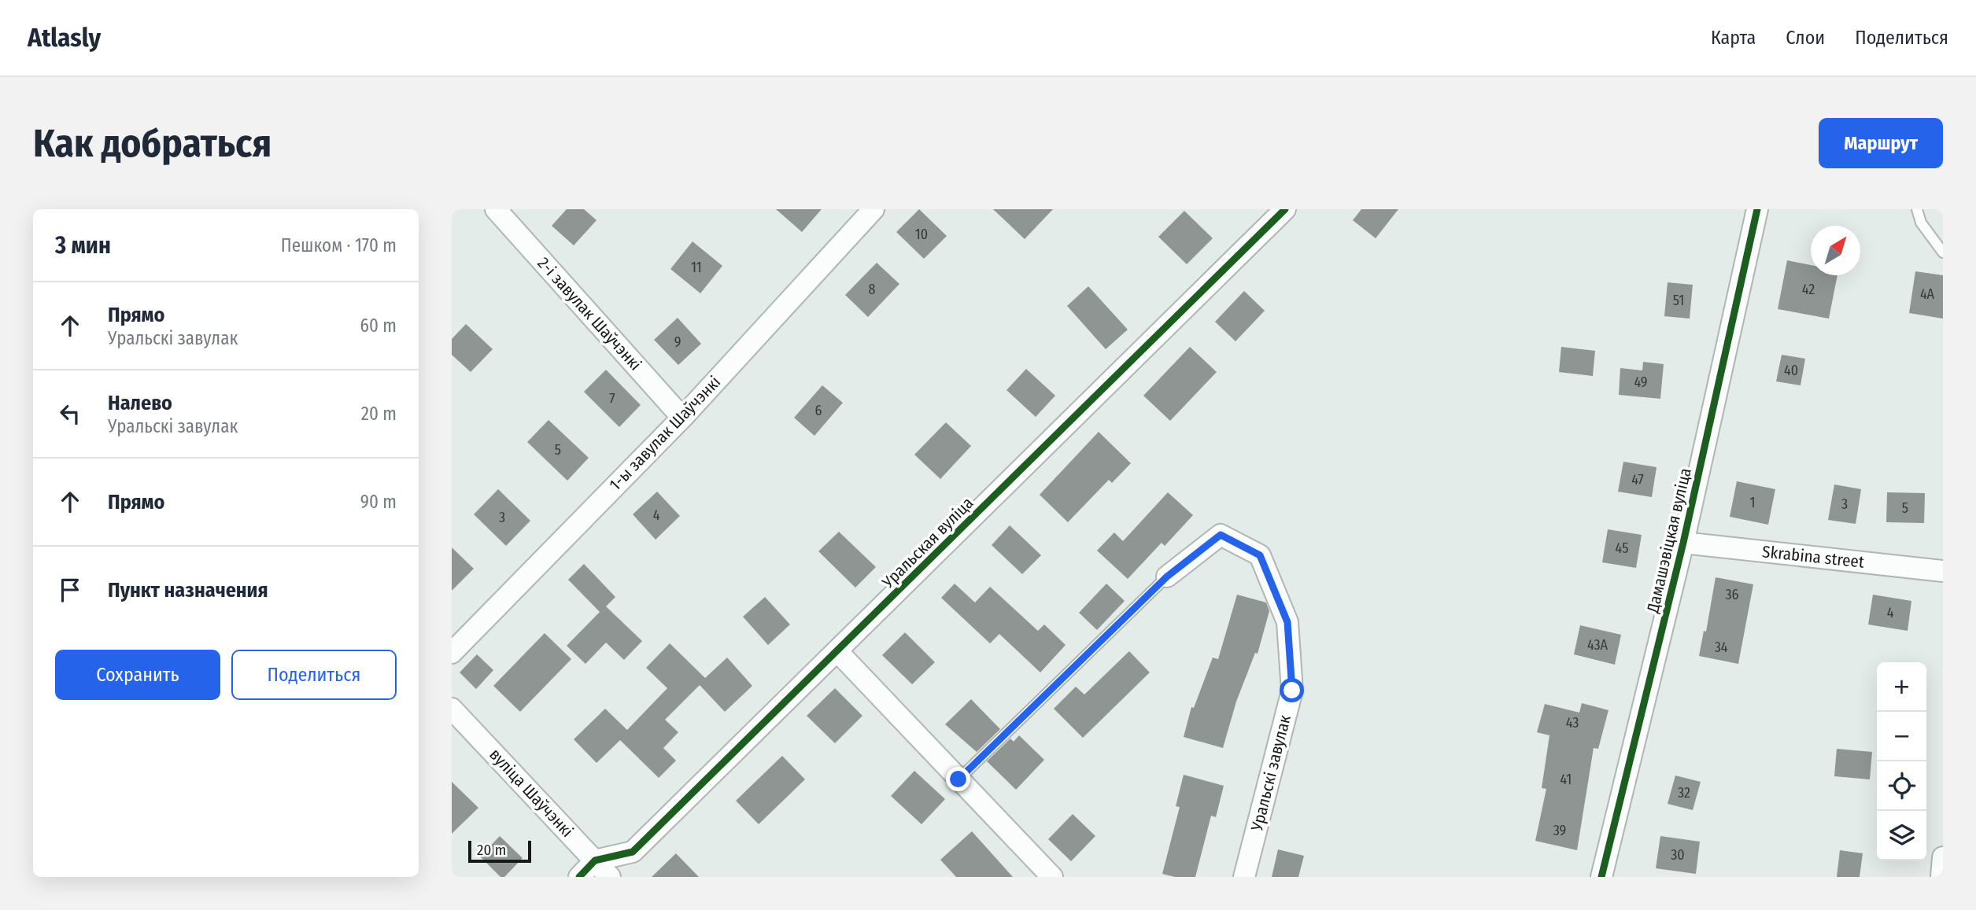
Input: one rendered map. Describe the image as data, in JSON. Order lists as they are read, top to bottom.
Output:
{
  "streets": {
    "street": [
      "2-і завулак Шаўчэнкі",
      "1-ы завулак Шаўчэнкі",
      "Дамашэвіцкая вуліца",
      "Уральская вуліца",
      "Skrabina street",
      "Уральскі завулак",
      "вуліца Шаўчэнкі"
    ]
  },
  "crossings": [
    ["2-і завулак Шаўчэнкі", "1-ы завулак Шаўчэнкі"],
    ["Дамашэвіцкая вуліца", "Skrabina street"],
    ["Уральская вуліца", "вуліца Шаўчэнкі"]
  ],
  "house_numbers": [
    "10",
    "11",
    "8",
    "42",
    "4А",
    "51",
    "9",
    "40",
    "49",
    "7",
    "6",
    "5",
    "47",
    "1",
    "3",
    "5",
    "4",
    "3",
    "45",
    "36",
    "4",
    "43А",
    "34",
    "43",
    "41",
    "32",
    "39",
    "30"
  ],
  "scale_bar": "20 m",
  "north": "top right",
  "page": {
    "header": "Atlasly",
    "nav": ["Карта", "Слои", "Поделиться"],
    "buttons": [
      "Маршрут",
      ["Сохранить", "Поделиться"]
    ],
    "title": "Как добраться",
    "heading": ["3 мин", "Пешком · 170 m"],
    "list": [
      ["Прямо", "Уральскі завулак", "60 m"],
      ["Налево", "Уральскі завулак", "20 m"],
      ["Прямо", "90 m"],
      "Пункт назначения"
    ],
    "map_buttons": ["+", "−"],
    "scale": "20 m"
  }
}
